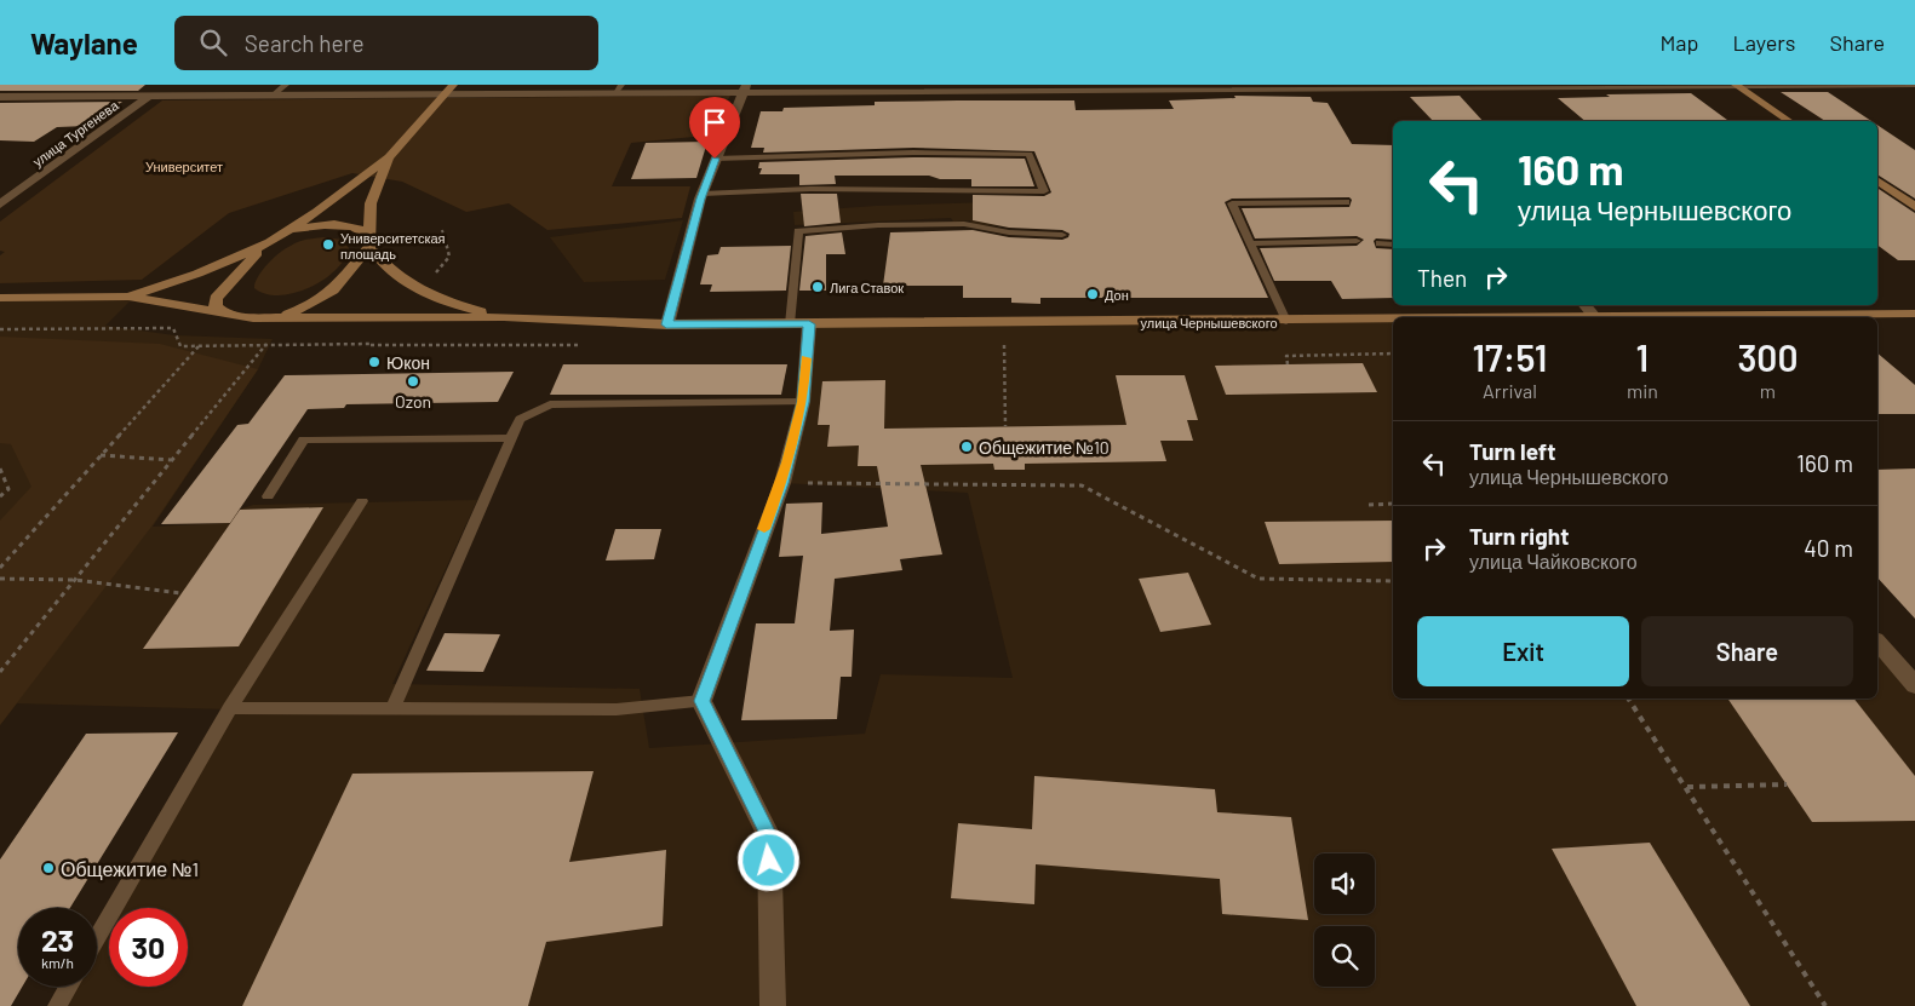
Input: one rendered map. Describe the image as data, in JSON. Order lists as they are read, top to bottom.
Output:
{
  "streets": {
    "street": ["улица Тургенева", "улица Чернышевского"]
  },
  "parks": ["Университет"],
  "places": [
    "Университетская площадь",
    "Лига Ставок",
    "Дон",
    "Юкон",
    "Ozon",
    "Общежитие №10",
    "Общежитие №1"
  ],
  "page": {
    "header": "Waylane",
    "search": "Search here",
    "nav": ["Map", "Layers", "Share"],
    "turn": ["160 m", "улица Чернышевского"],
    "then": "Then",
    "eta": [
      "17:51",
      "Arrival",
      "1",
      "min",
      "300",
      "m"
    ],
    "list": [
      {
        "name": "Turn left",
        "note": "улица Чернышевского",
        "value": "160 m"
      },
      {
        "name": "Turn right",
        "note": "улица Чайковского",
        "value": "40 m"
      }
    ],
    "buttons": ["Exit", "Share"],
    "speed": "23 km/h",
    "limit": "30"
  }
}
